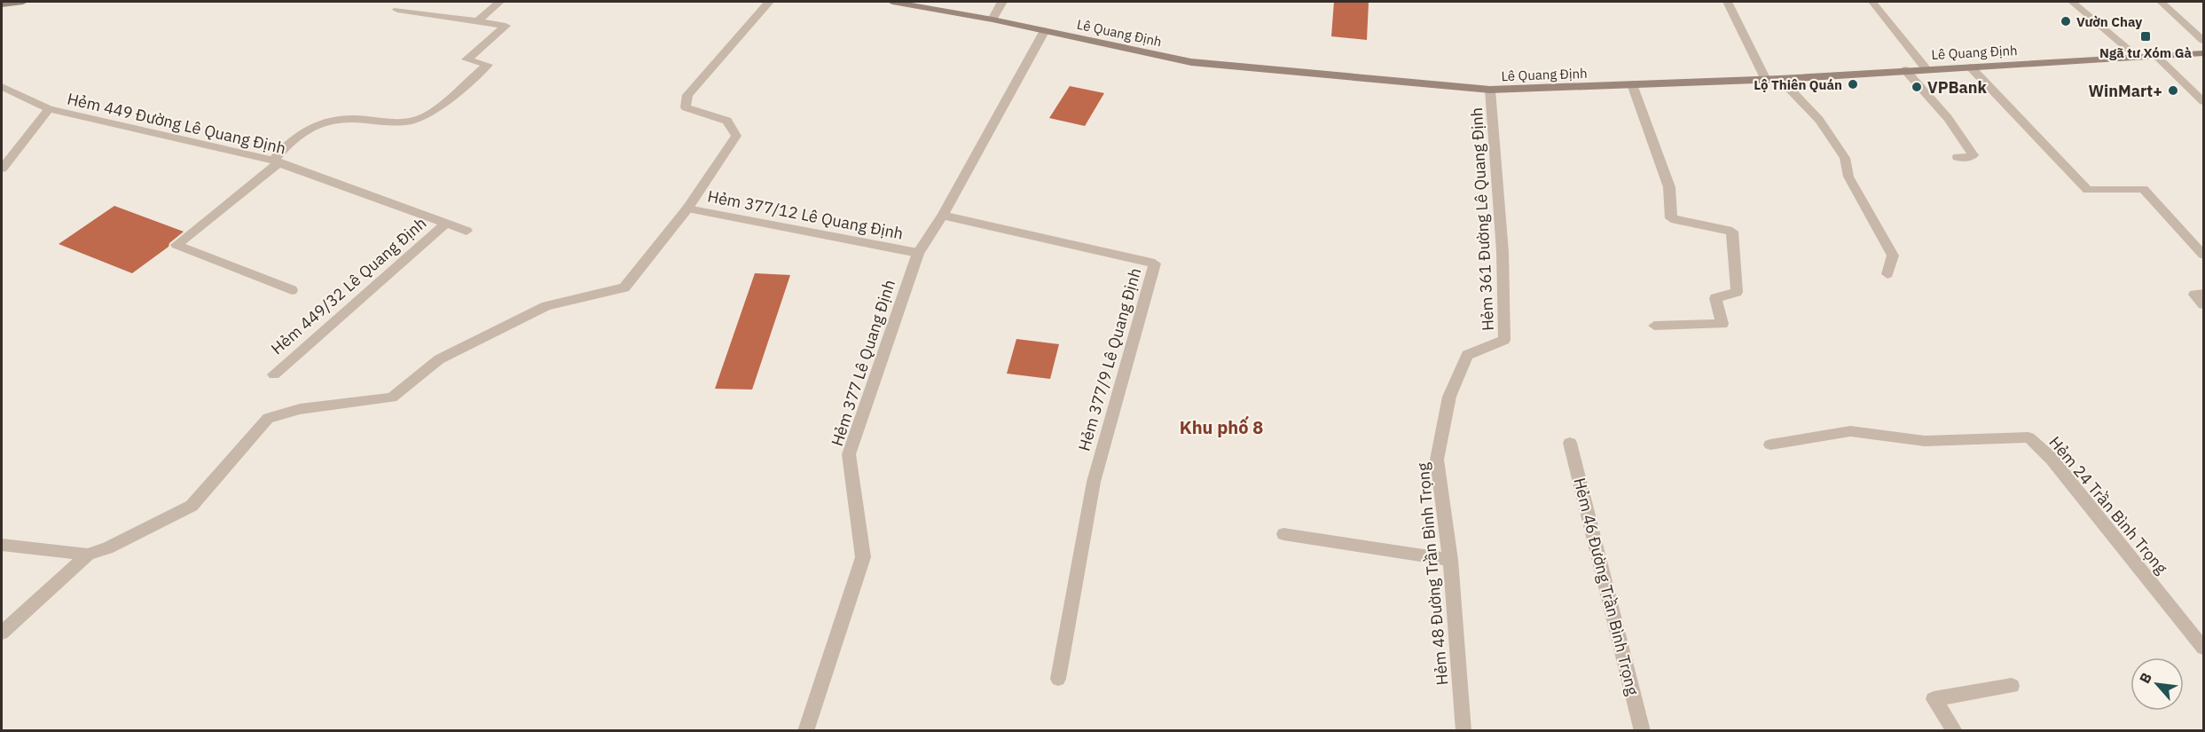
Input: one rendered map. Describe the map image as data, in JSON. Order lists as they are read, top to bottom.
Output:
{
  "streets": {
    "main road": ["Lê Quang Định"],
    "street": [
      "Hẻm 449 Đường Lê Quang Định",
      "Hẻm 377/12 Lê Quang Định",
      "Hẻm 361 Đường Lê Quang Định",
      "Hẻm 449/32 Lê Quang Định",
      "Hẻm 377/9 Lê Quang Định",
      "Hẻm 377 Lê Quang Định",
      "Hẻm 24 Trần Bình Trọng",
      "Hẻm 48 Đường Trần Bình Trọng",
      "Hẻm 46 Đường Trần Bình Trọng"
    ]
  },
  "crossings": [
    ["Lê Quang Định", "Hẻm 361 Đường Lê Quang Định"],
    ["Lê Quang Định", "Hẻm 377 Lê Quang Định"],
    ["Hẻm 449 Đường Lê Quang Định", "Hẻm 449/32 Lê Quang Định"],
    ["Hẻm 377/12 Lê Quang Định", "Hẻm 377 Lê Quang Định"],
    ["Hẻm 361 Đường Lê Quang Định", "Hẻm 48 Đường Trần Bình Trọng"],
    ["Hẻm 377/9 Lê Quang Định", "Hẻm 377 Lê Quang Định"]
  ],
  "districts": ["Khu phố 8"],
  "places": {
    "other": [
      "Vườn Chay",
      "Lộ Thiên Quán",
      "VPBank",
      "WinMart+"
    ],
    "transit": ["Ngã tư Xóm Gà"]
  },
  "north": "top left"
}
